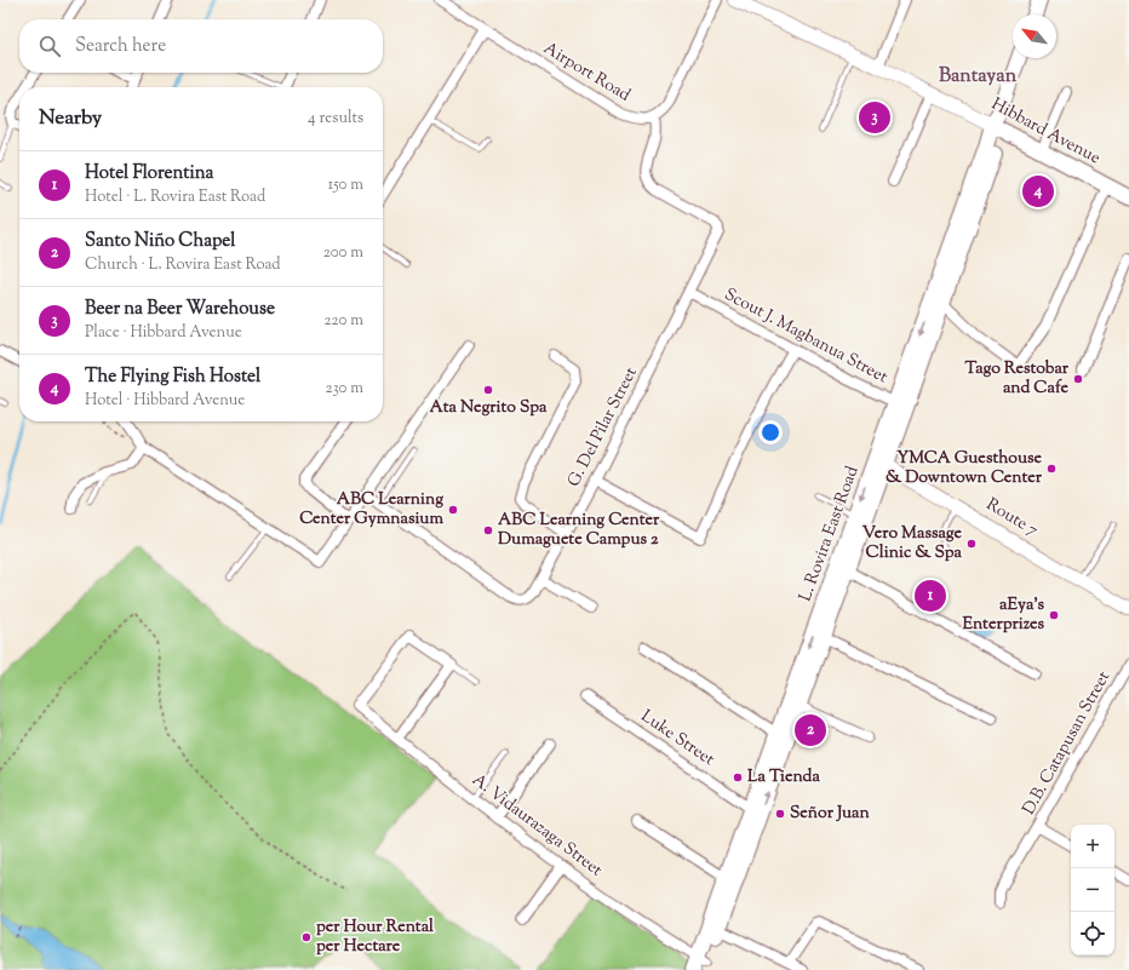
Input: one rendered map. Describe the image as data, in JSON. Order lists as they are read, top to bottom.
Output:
{
  "streets": {
    "main road": ["Hibbard Avenue", "L. Rovira East Road"],
    "street": [
      "Airport Road",
      "Scout J. Magbanua Street",
      "G. Del Pilar Street",
      "Route 7",
      "Luke Street",
      "D.B. Catapusan Street",
      "A. Vidaurazaga Street"
    ]
  },
  "crossings": [
    ["Airport Road", "G. Del Pilar Street"],
    ["Hibbard Avenue", "L. Rovira East Road"],
    ["Scout J. Magbanua Street", "G. Del Pilar Street"],
    ["Scout J. Magbanua Street", "L. Rovira East Road"],
    ["Route 7", "L. Rovira East Road"],
    ["L. Rovira East Road", "Luke Street"],
    ["L. Rovira East Road", "A. Vidaurazaga Street"]
  ],
  "districts": ["Bantayan"],
  "places": [
    "Tago Restobar and Cafe",
    "Ata Negrito Spa",
    "YMCA Guesthouse & Downtown Center",
    "ABC Learning Center Gymnasium",
    "ABC Learning Center Dumaguete Campus 2",
    "Vero Massage Clinic & Spa",
    "aEya's Enterprizes",
    "La Tienda",
    "Señor Juan",
    "per Hour Rental per Hectare"
  ],
  "north": "top left",
  "page": {
    "search": "Search here",
    "heading": ["Nearby", "4 results"],
    "pins": [
      "3",
      "4",
      "1",
      "2"
    ],
    "list": [
      {
        "mark": "1",
        "name": "Hotel Florentina",
        "note": "Hotel · L. Rovira East Road",
        "value": "150 m"
      },
      {
        "mark": "2",
        "name": "Santo Niño Chapel",
        "note": "Church · L. Rovira East Road",
        "value": "200 m"
      },
      {
        "mark": "3",
        "name": "Beer na Beer Warehouse",
        "note": "Place · Hibbard Avenue",
        "value": "220 m"
      },
      {
        "mark": "4",
        "name": "The Flying Fish Hostel",
        "note": "Hotel · Hibbard Avenue",
        "value": "230 m"
      }
    ],
    "map_buttons": ["+", "−"]
  }
}
